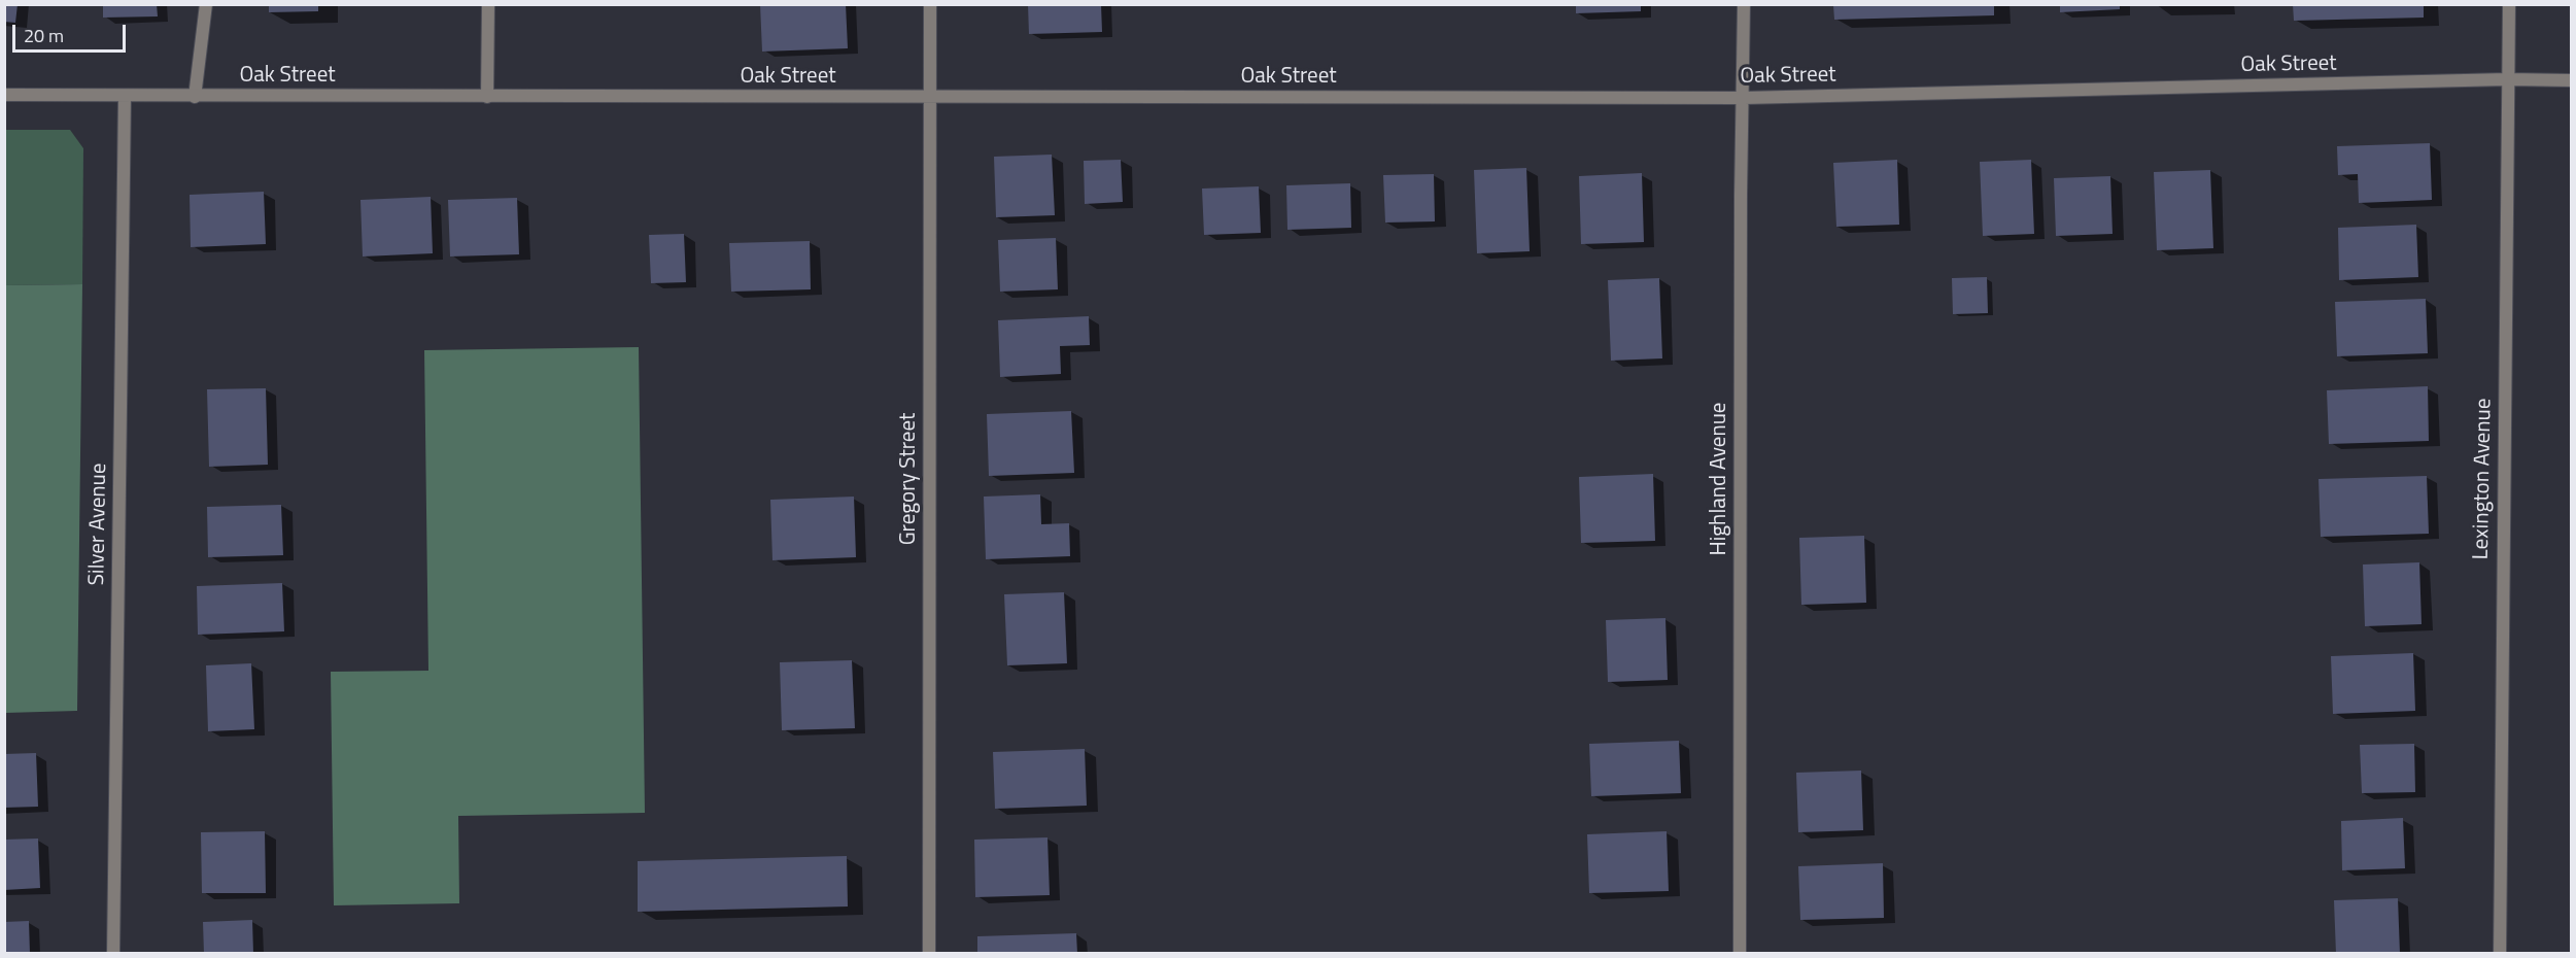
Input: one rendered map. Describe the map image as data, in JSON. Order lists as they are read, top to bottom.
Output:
{
  "streets": {
    "street": [
      "Oak Street",
      "Gregory Street",
      "Highland Avenue",
      "Lexington Avenue",
      "Silver Avenue"
    ]
  },
  "crossings": [
    ["Oak Street", "Gregory Street"],
    ["Oak Street", "Highland Avenue"],
    ["Oak Street", "Lexington Avenue"],
    ["Oak Street", "Silver Avenue"]
  ],
  "scale_bar": "20 m"
}
